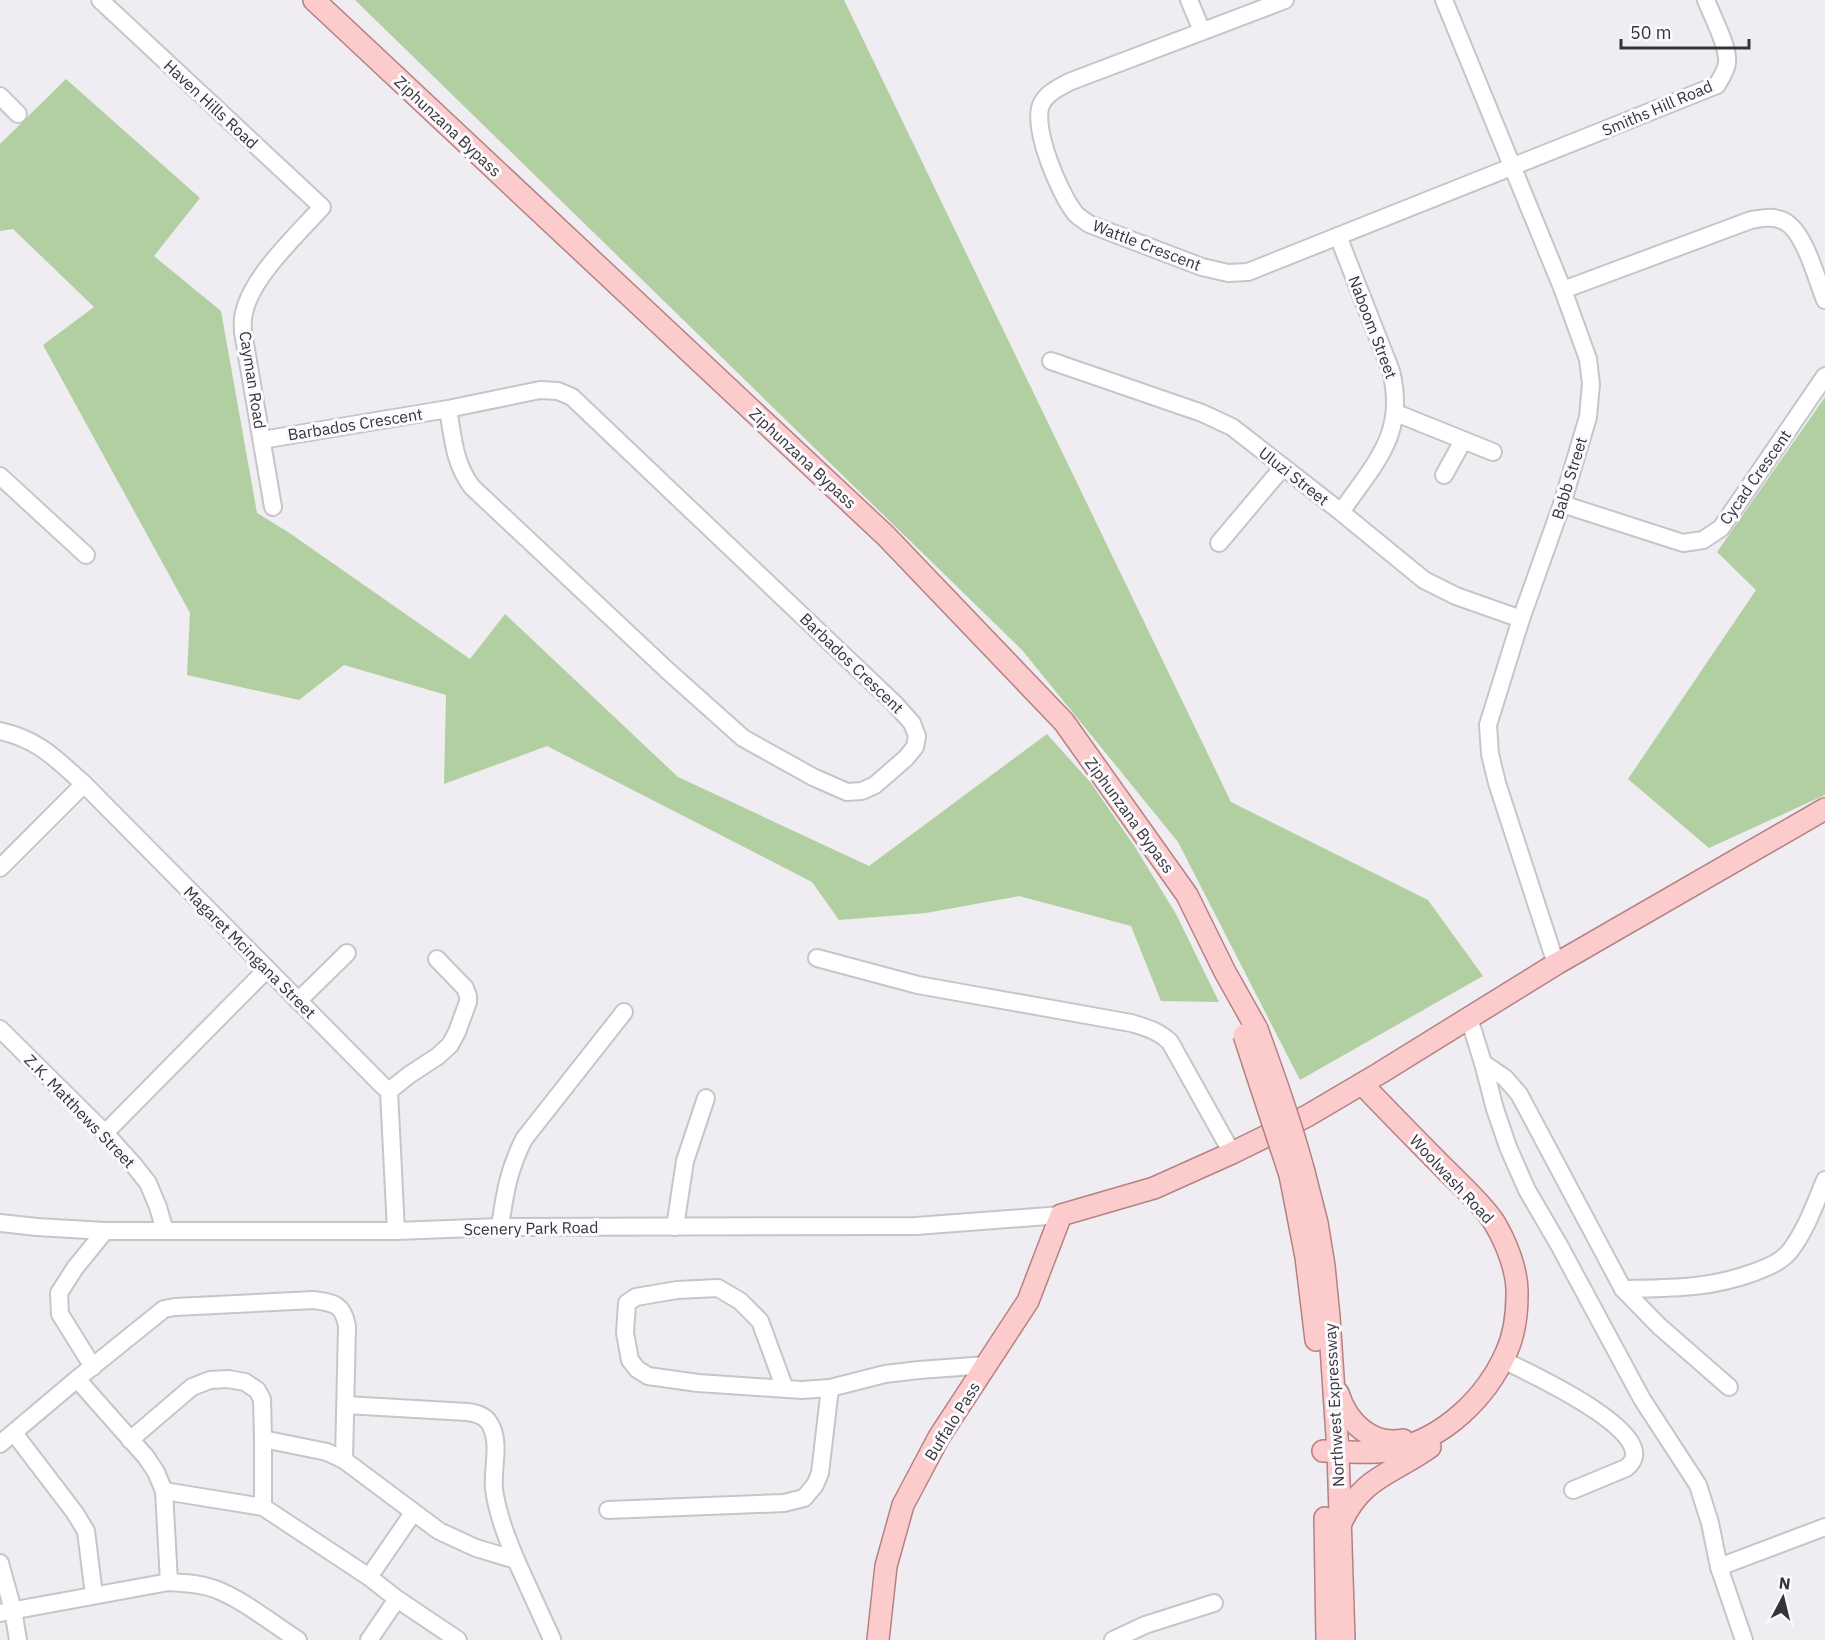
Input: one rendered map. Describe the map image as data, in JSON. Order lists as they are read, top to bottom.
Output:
{
  "streets": {
    "main road": [
      "Ziphunzana Bypass",
      "Woolwash Road",
      "Northwest Expressway",
      "Buffalo Pass"
    ],
    "street": [
      "Haven Hills Road",
      "Smiths Hill Road",
      "Wattle Crescent",
      "Naboom Street",
      "Cayman Road",
      "Barbados Crescent",
      "Uluzi Street",
      "Cycad Crescent",
      "Babb Street",
      "Magaret Mcingana Street",
      "Z.K. Matthews Street",
      "Scenery Park Road"
    ]
  },
  "crossings": [
    ["Haven Hills Road", "Cayman Road"],
    ["Smiths Hill Road", "Wattle Crescent"],
    ["Smiths Hill Road", "Babb Street"],
    ["Ziphunzana Bypass", "Northwest Expressway"],
    ["Wattle Crescent", "Naboom Street"],
    ["Wattle Crescent", "Babb Street"],
    ["Naboom Street", "Uluzi Street"],
    ["Cayman Road", "Barbados Crescent"],
    ["Uluzi Street", "Babb Street"],
    ["Cycad Crescent", "Babb Street"],
    ["Z.K. Matthews Street", "Scenery Park Road"],
    ["Woolwash Road", "Northwest Expressway"],
    ["Scenery Park Road", "Buffalo Pass"]
  ],
  "scale_bar": "50 m",
  "north": "top"
}
